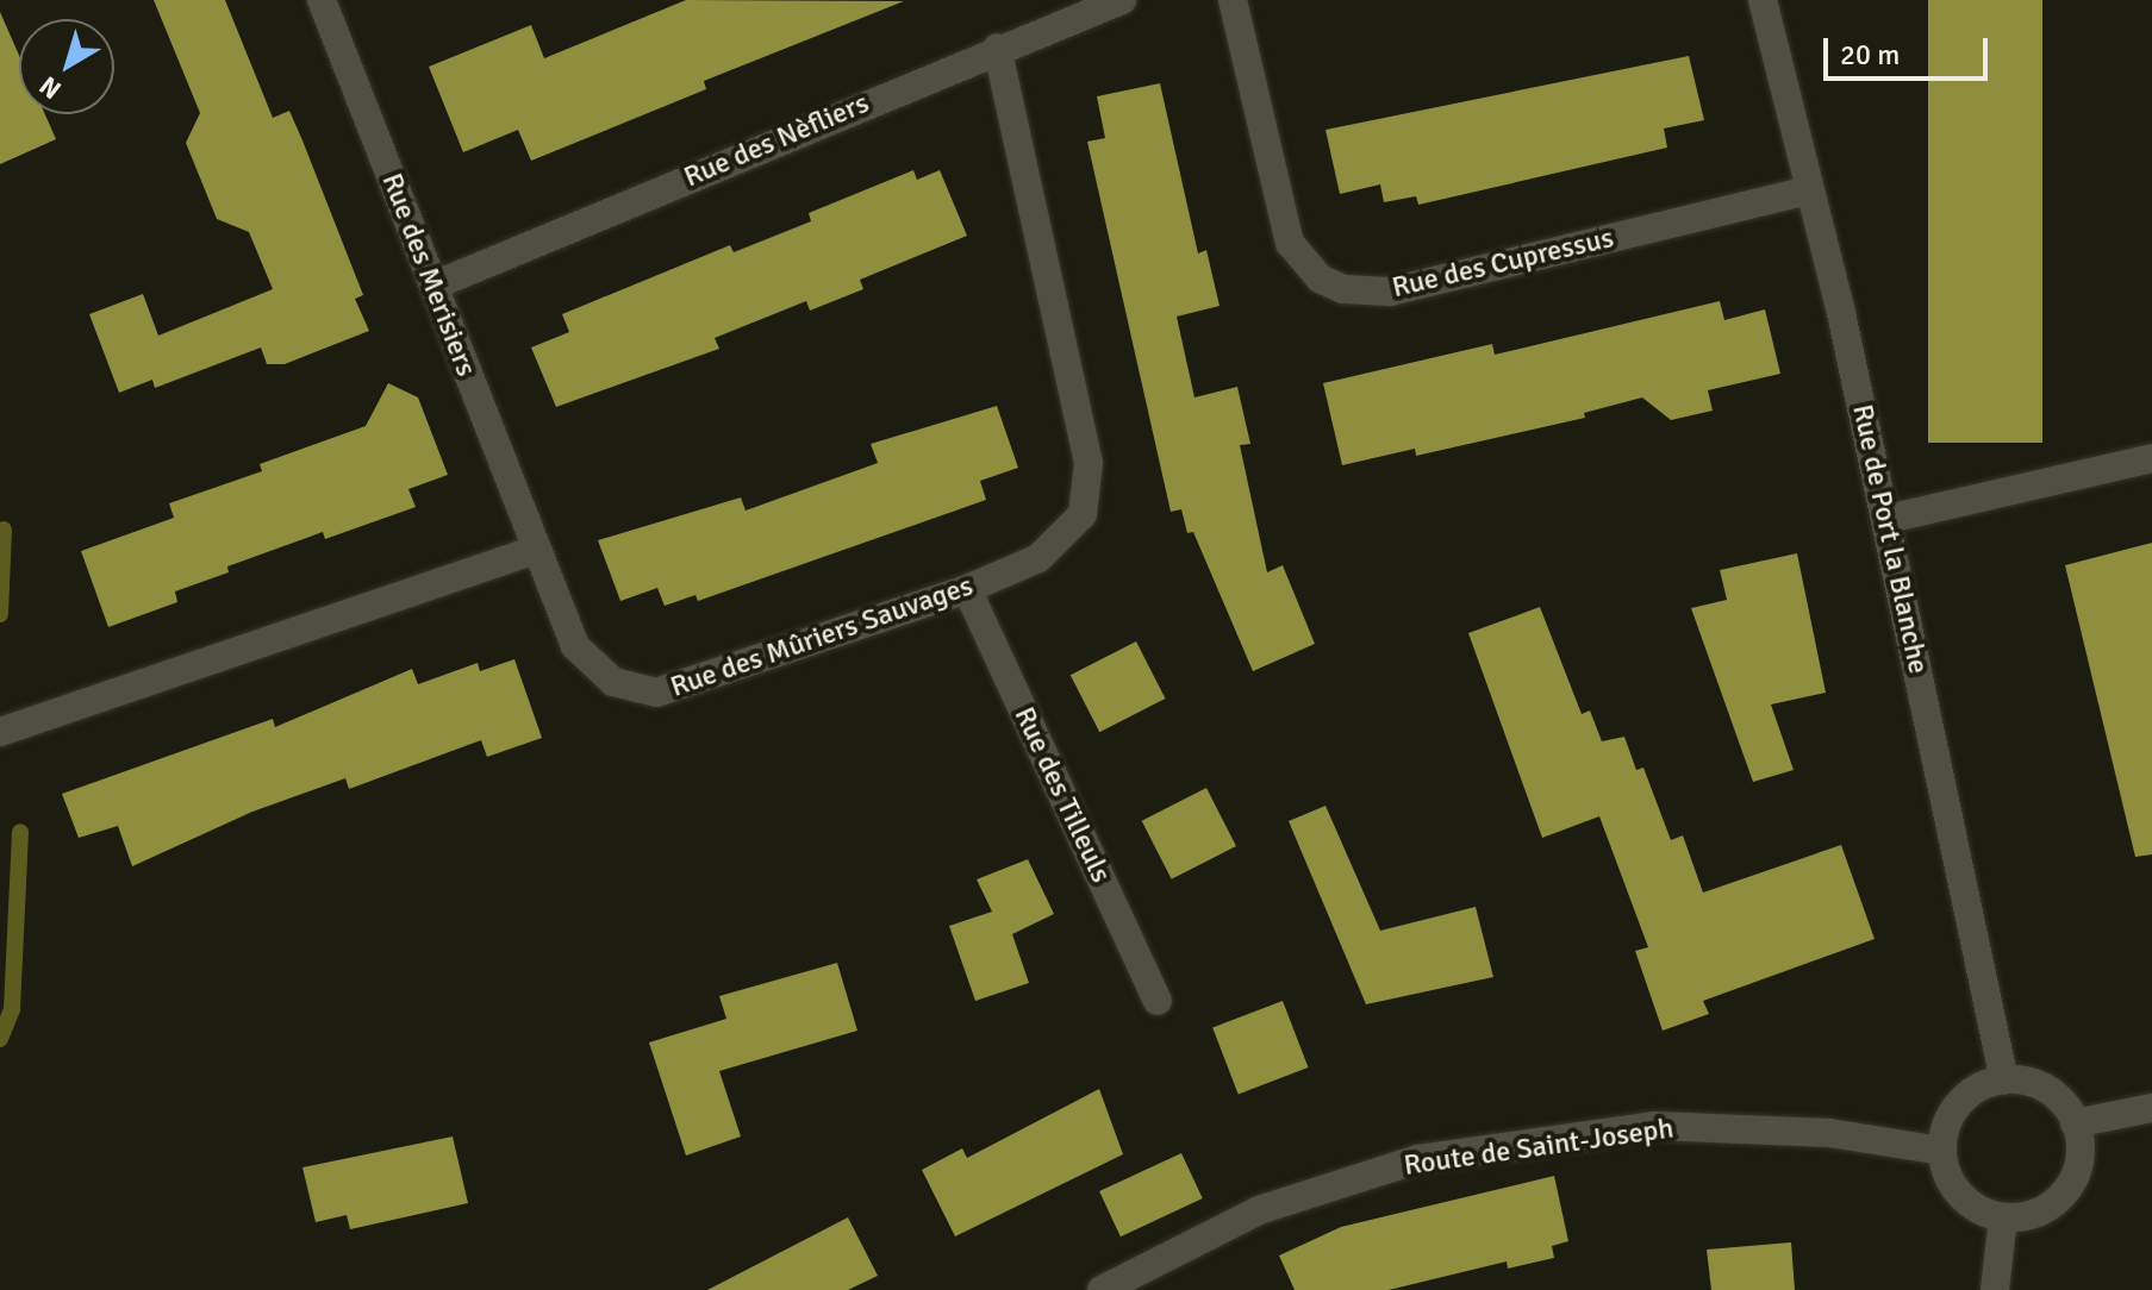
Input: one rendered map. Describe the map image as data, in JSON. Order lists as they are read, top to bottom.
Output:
{
  "streets": {
    "street": [
      "Rue des Nèfliers",
      "Rue des Cupressus",
      "Rue des Merisiers",
      "Rue de Port la Blanche",
      "Rue des Mûriers Sauvages",
      "Rue des Tilleuls",
      "Route de Saint-Joseph"
    ]
  },
  "crossings": [
    ["Rue des Nèfliers", "Rue des Merisiers"],
    ["Rue des Nèfliers", "Rue des Mûriers Sauvages"],
    ["Rue des Cupressus", "Rue de Port la Blanche"],
    ["Rue des Merisiers", "Rue des Mûriers Sauvages"],
    ["Rue de Port la Blanche", "Route de Saint-Joseph"],
    ["Rue des Mûriers Sauvages", "Rue des Tilleuls"]
  ],
  "scale_bar": "20 m",
  "north": "bottom left"
}
